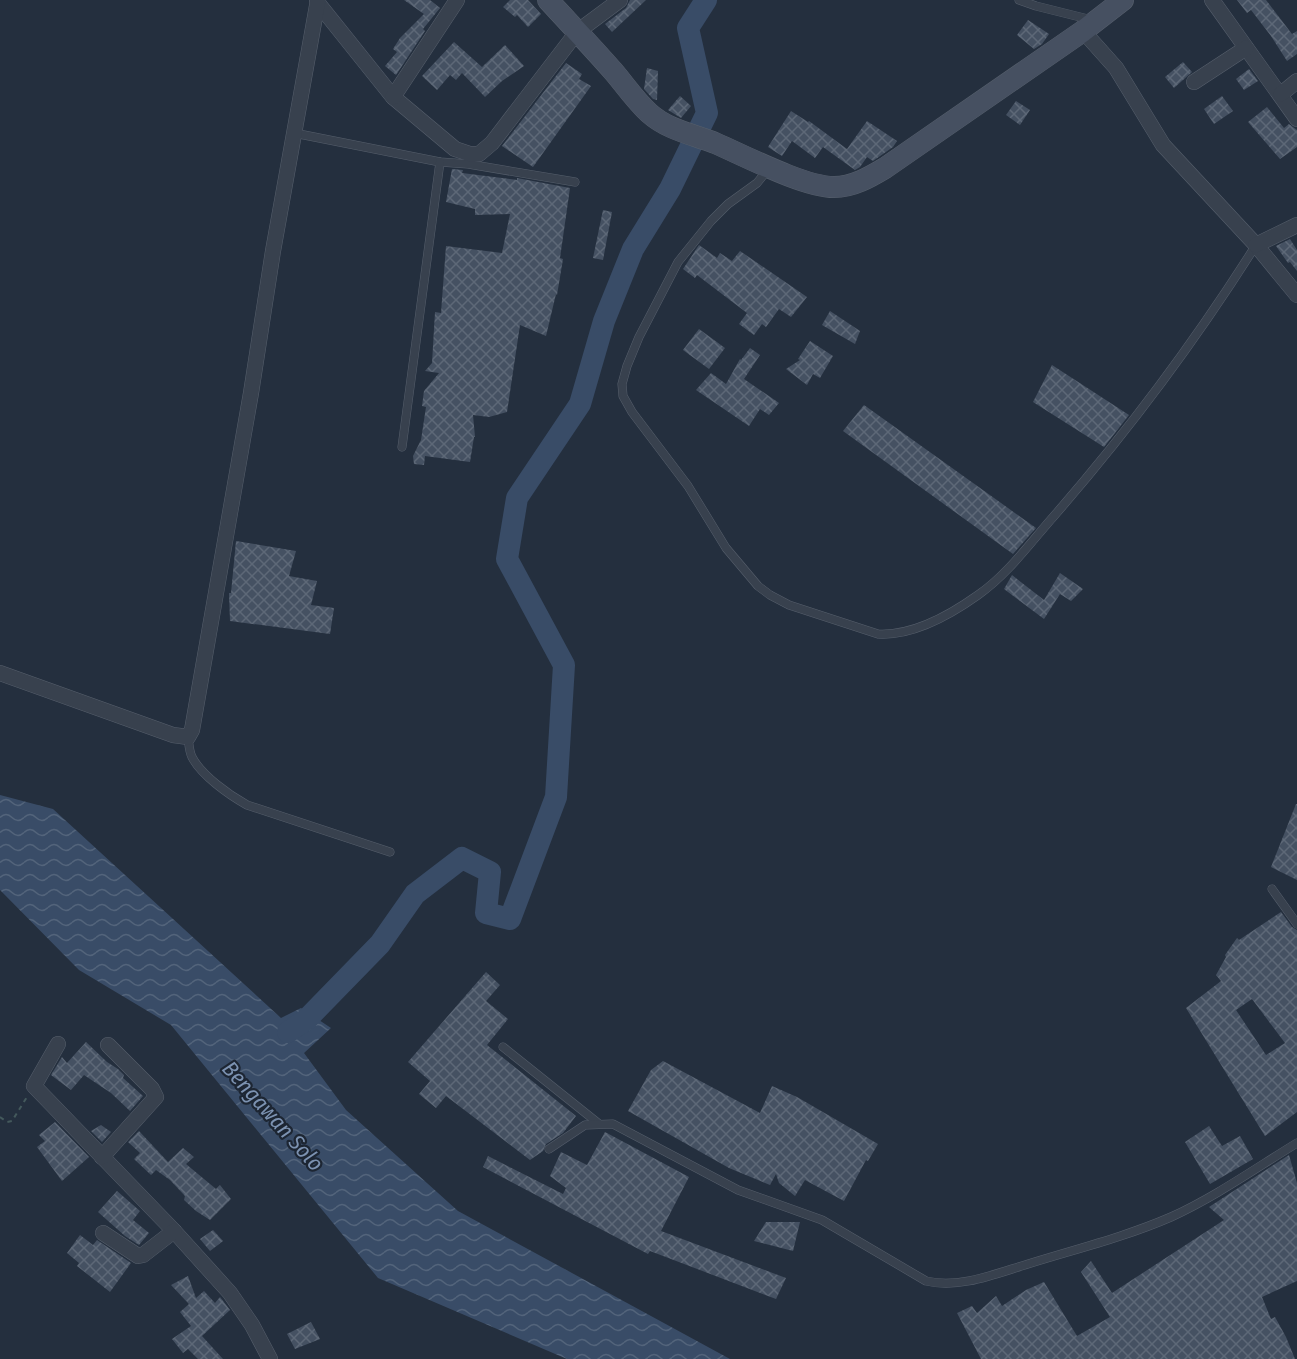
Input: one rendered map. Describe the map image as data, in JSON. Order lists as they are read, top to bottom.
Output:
{
  "water": ["Bengawan Solo"]
}
